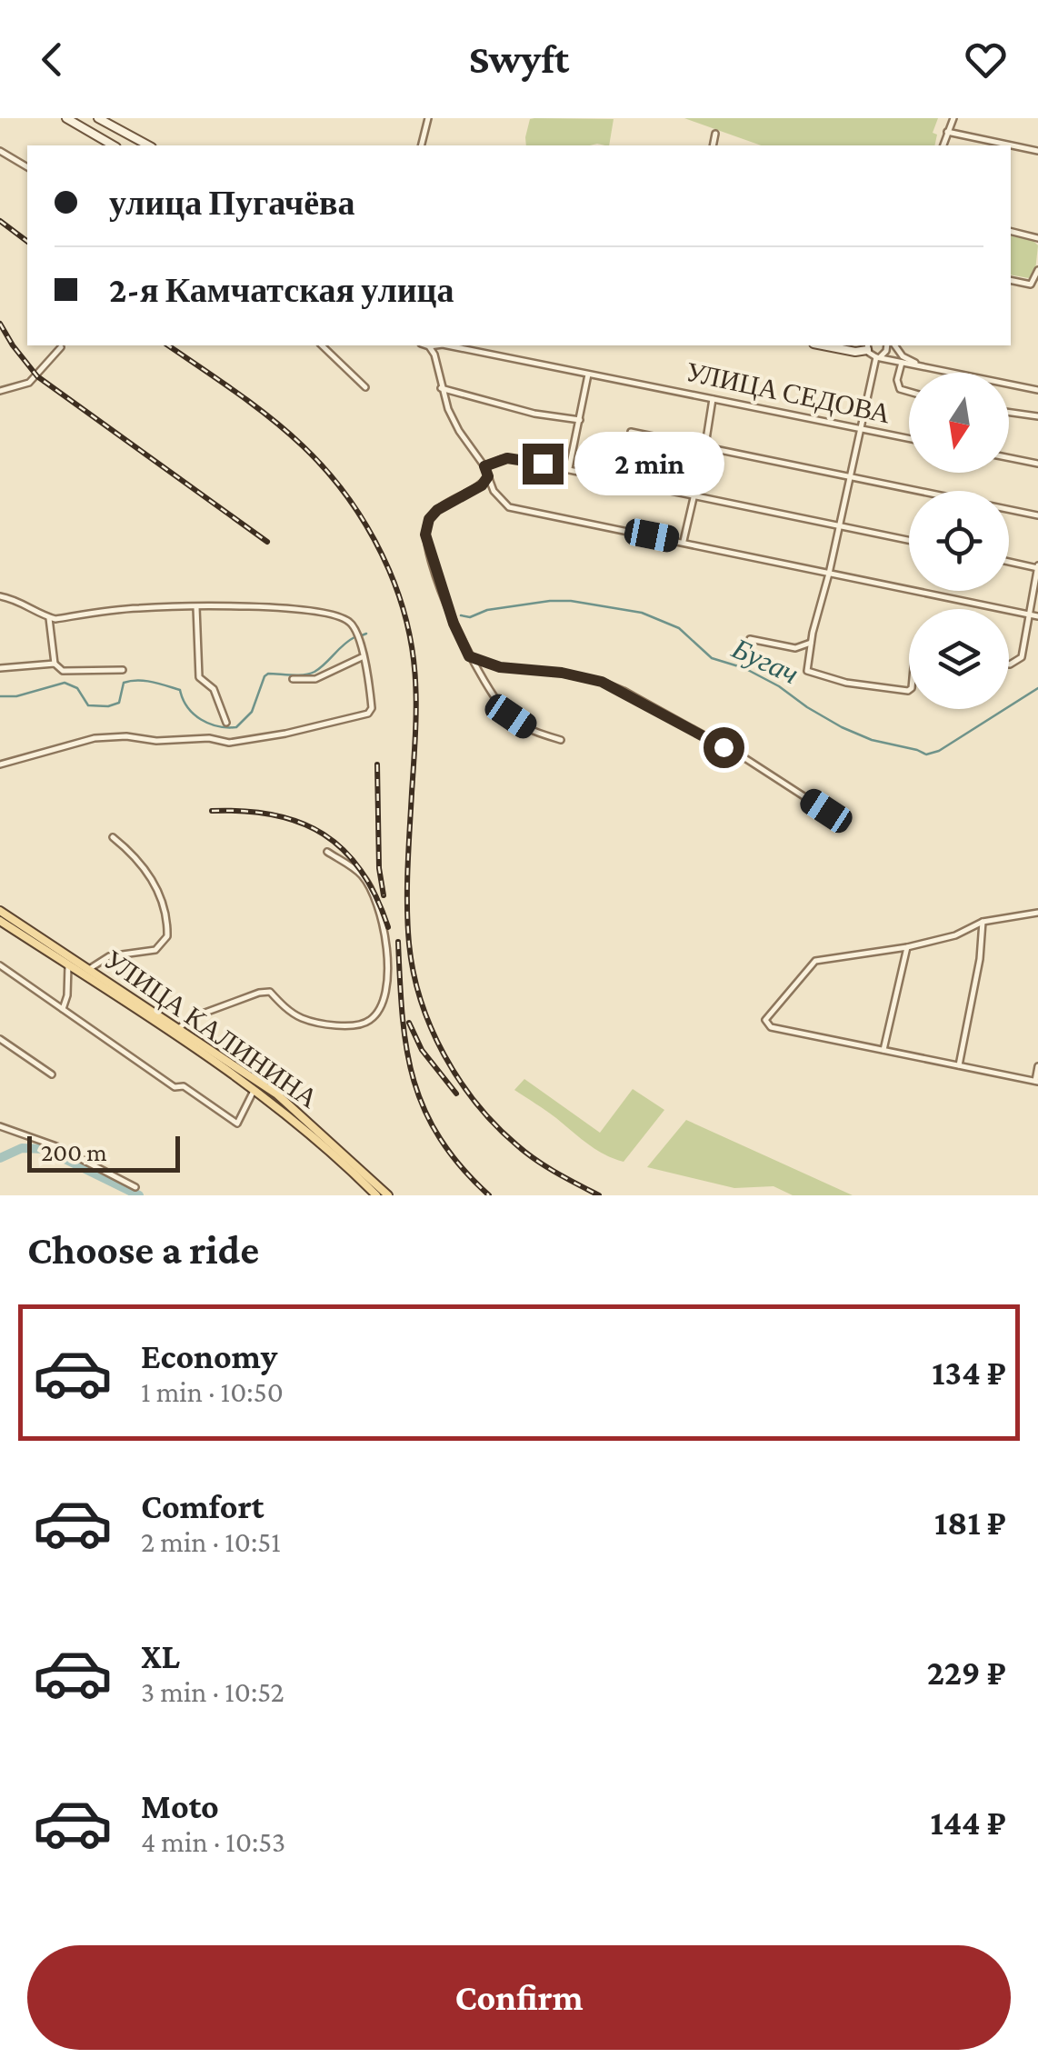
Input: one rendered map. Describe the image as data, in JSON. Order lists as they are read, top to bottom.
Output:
{
  "streets": {
    "main road": ["УЛИЦА КАЛИНИНА"],
    "street": ["УЛИЦА СЕДОВА"]
  },
  "water": ["Бугач"],
  "scale_bar": "200 m",
  "north": "bottom",
  "page": {
    "header": "Swyft",
    "banner": ["улица Пугачёва", "2-я Камчатская улица"],
    "bubble": "2 min",
    "scale": "200 m",
    "heading": "Choose a ride",
    "list": [
      {
        "name": "Economy",
        "note": "1 min · 10:50",
        "value": "134 ₽"
      },
      {
        "name": "Comfort",
        "note": "2 min · 10:51",
        "value": "181 ₽"
      },
      {
        "name": "XL",
        "note": "3 min · 10:52",
        "value": "229 ₽"
      },
      {
        "name": "Moto",
        "note": "4 min · 10:53",
        "value": "144 ₽"
      }
    ],
    "buttons": "Confirm"
  }
}
